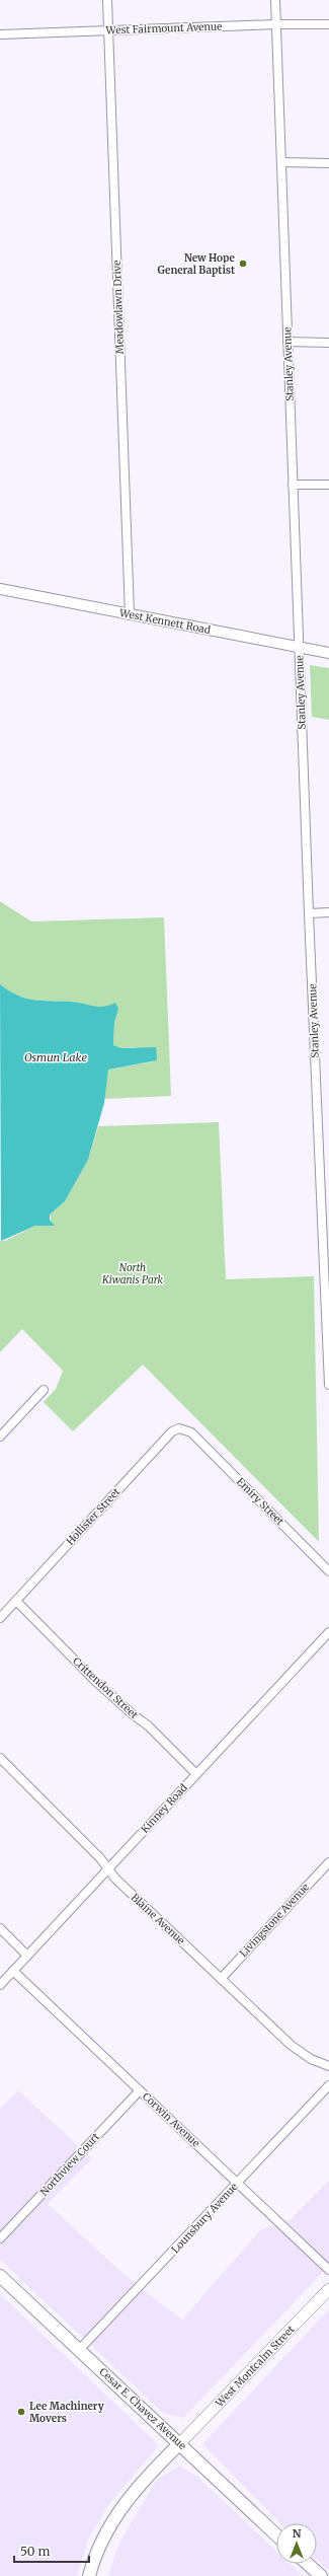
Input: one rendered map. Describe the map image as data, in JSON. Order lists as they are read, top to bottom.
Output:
{
  "streets": {
    "main road": ["West Montcalm Street", "Cesar E. Chavez Avenue"],
    "street": [
      "West Fairmount Avenue",
      "Meadowlawn Drive",
      "Stanley Avenue",
      "West Kennett Road",
      "Emiry Street",
      "Hollister Street",
      "Crittendon Street",
      "Kinney Road",
      "Blaine Avenue",
      "Livingstone Avenue",
      "Corwin Avenue",
      "Northview Court",
      "Lounsbury Avenue"
    ]
  },
  "crossings": [
    ["West Fairmount Avenue", "Meadowlawn Drive"],
    ["West Fairmount Avenue", "Stanley Avenue"],
    ["Meadowlawn Drive", "West Kennett Road"],
    ["Stanley Avenue", "West Kennett Road"],
    ["Emiry Street", "Hollister Street"],
    ["Hollister Street", "Crittendon Street"],
    ["Crittendon Street", "Kinney Road"],
    ["Kinney Road", "Blaine Avenue"],
    ["Kinney Road", "Corwin Avenue"],
    ["Blaine Avenue", "Livingstone Avenue"],
    ["Corwin Avenue", "Northview Court"],
    ["Corwin Avenue", "Lounsbury Avenue"],
    ["Lounsbury Avenue", "Cesar E. Chavez Avenue"],
    ["West Montcalm Street", "Cesar E. Chavez Avenue"]
  ],
  "water": ["Osmun Lake"],
  "parks": ["North Kiwanis Park"],
  "places": ["New Hope General Baptist", "Lee Machinery Movers"],
  "scale_bar": "50 m",
  "north": "top"
}
